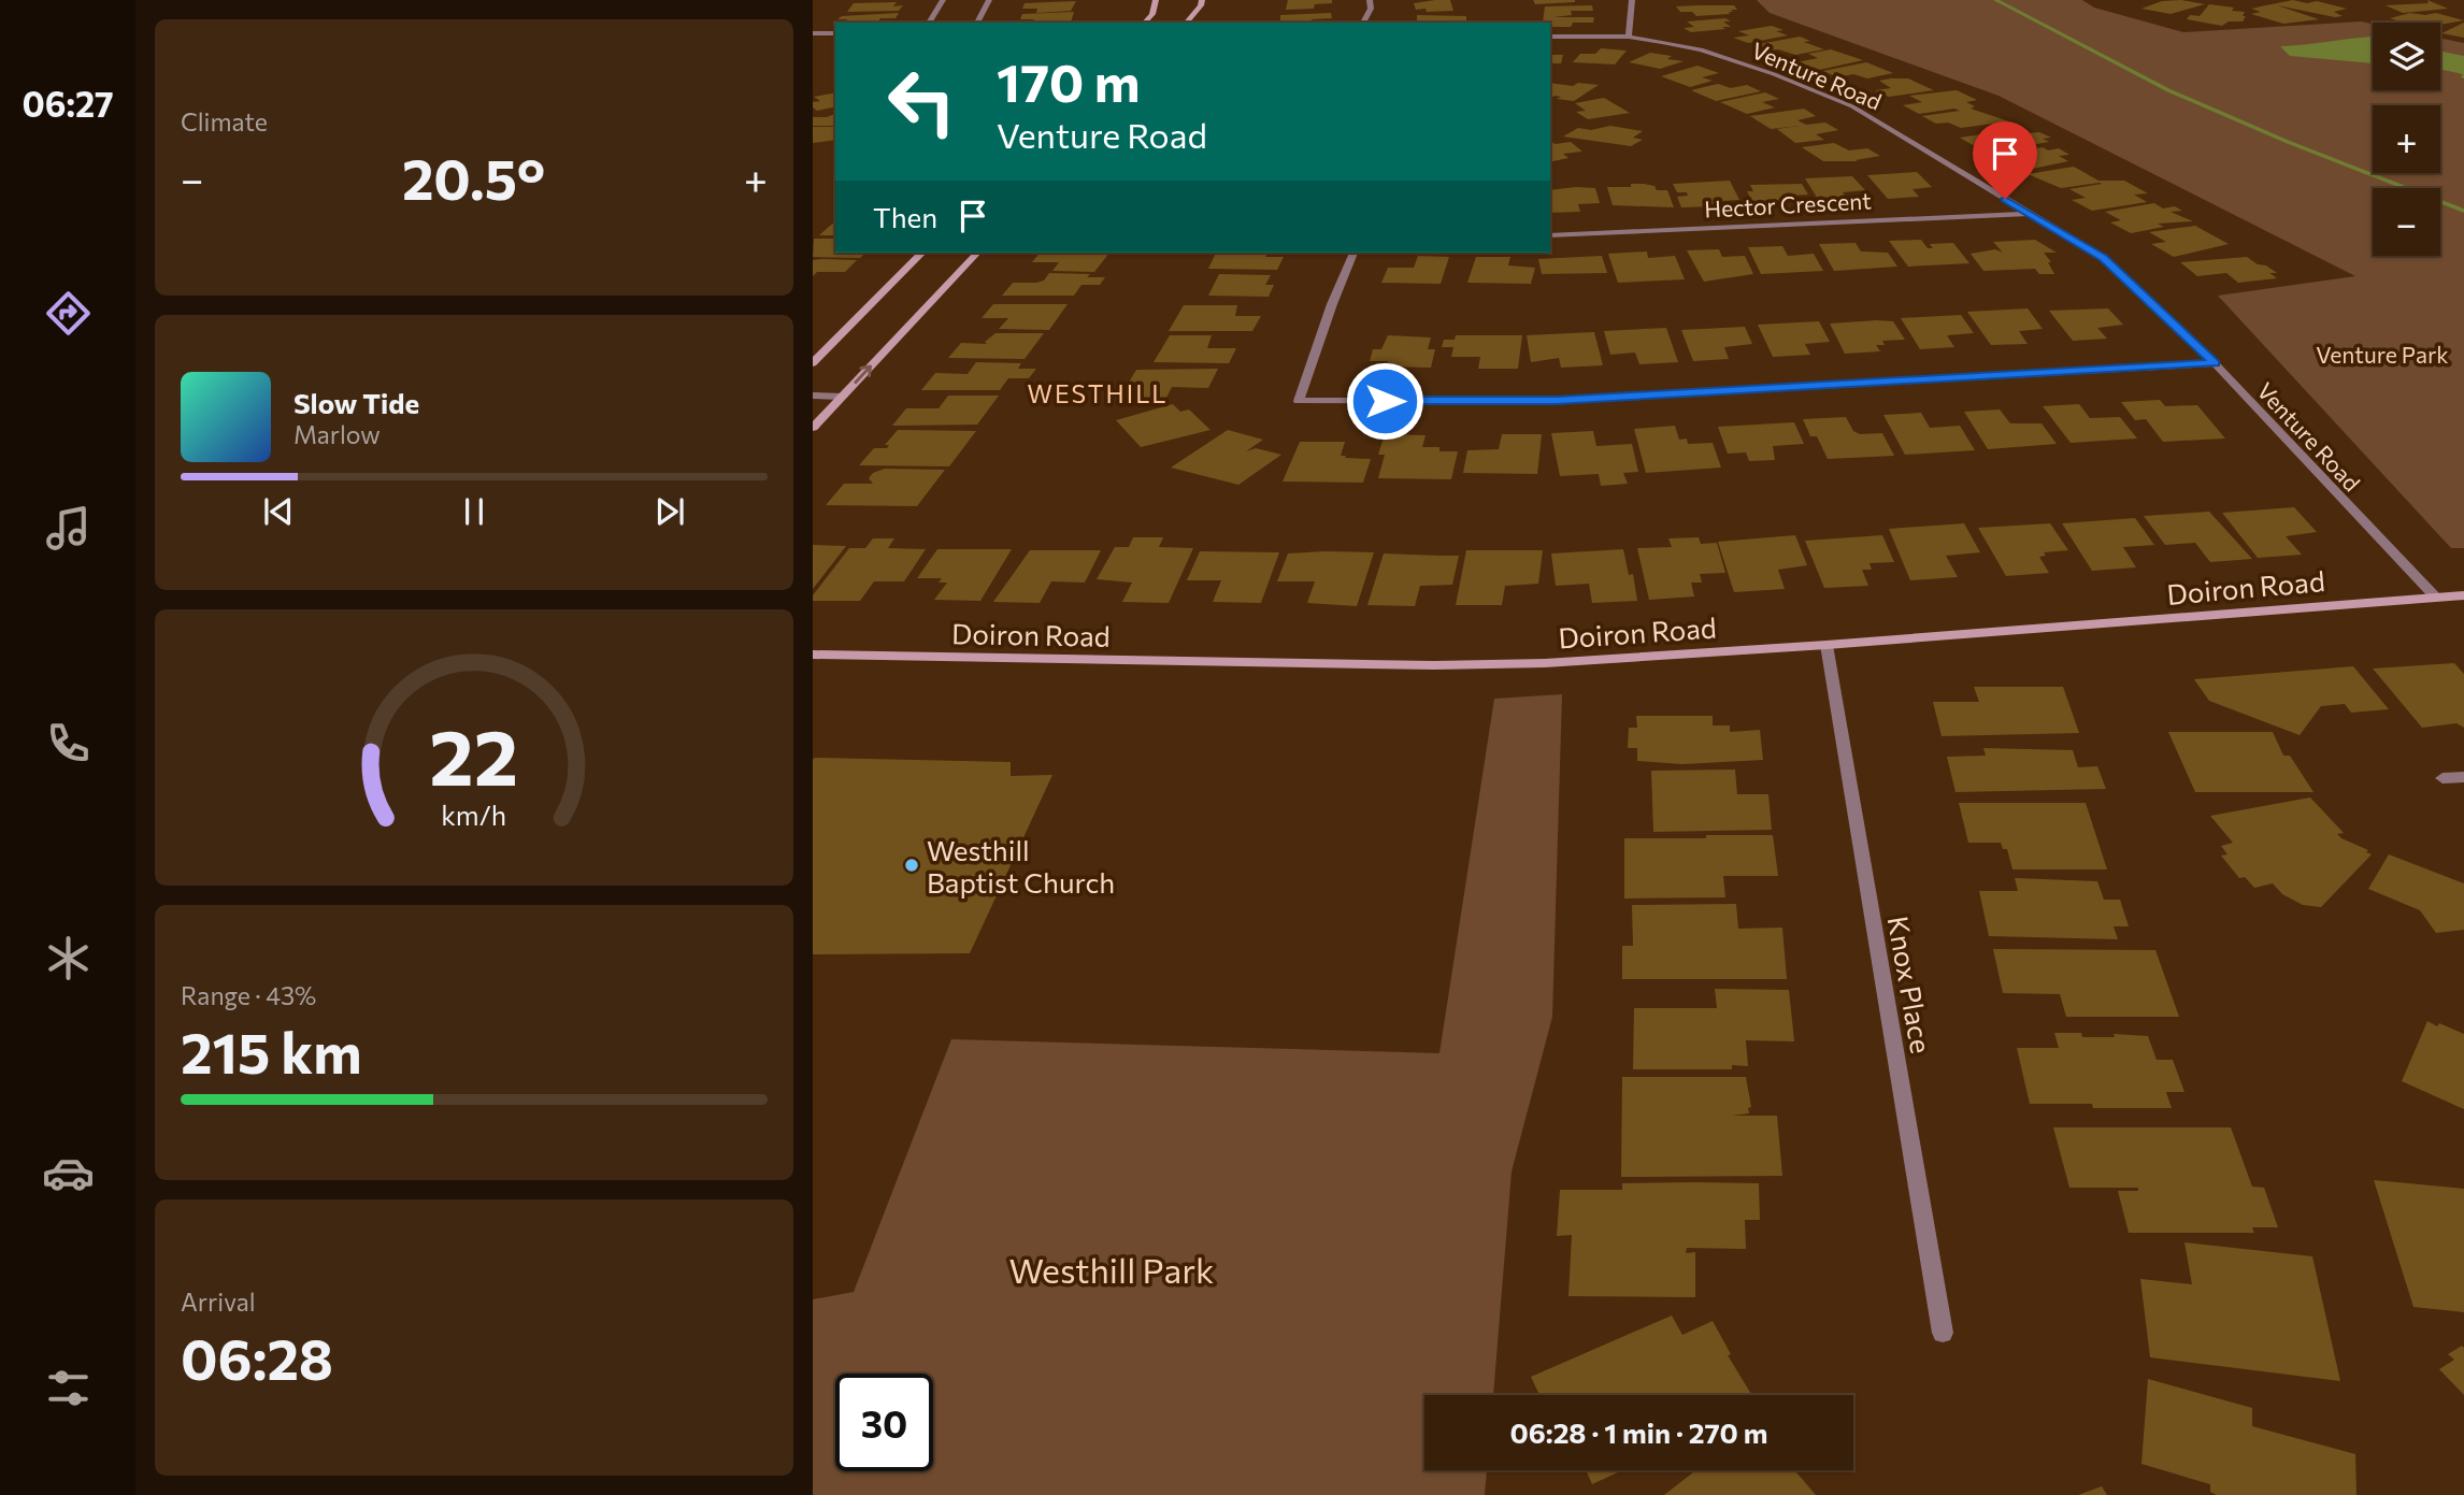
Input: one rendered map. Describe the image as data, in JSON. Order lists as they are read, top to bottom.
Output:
{
  "streets": {
    "street": [
      "Venture Road",
      "Hector Crescent",
      "Doiron Road",
      "Knox Place"
    ]
  },
  "crossings": [
    ["Venture Road", "Hector Crescent"],
    ["Venture Road", "Doiron Road"],
    ["Doiron Road", "Knox Place"]
  ],
  "districts": ["WESTHILL"],
  "parks": ["Venture Park", "Westhill Park"],
  "places": ["Westhill Baptist Church"],
  "page": {
    "tabs": "06:27",
    "tile": [
      "Climate",
      ["Range · 43%", "215 km"],
      ["Arrival", "06:28"]
    ],
    "map_buttons": ["+", "−"],
    "turn": ["170 m", "Venture Road"],
    "heat": ["−", "20.5°", "+"],
    "then": "Then",
    "song": ["Slow Tide", "Marlow"],
    "limit": "30",
    "trip": "06:28 · 1 min · 270 m",
    "gauge": ["22", "km/h"]
  }
}
